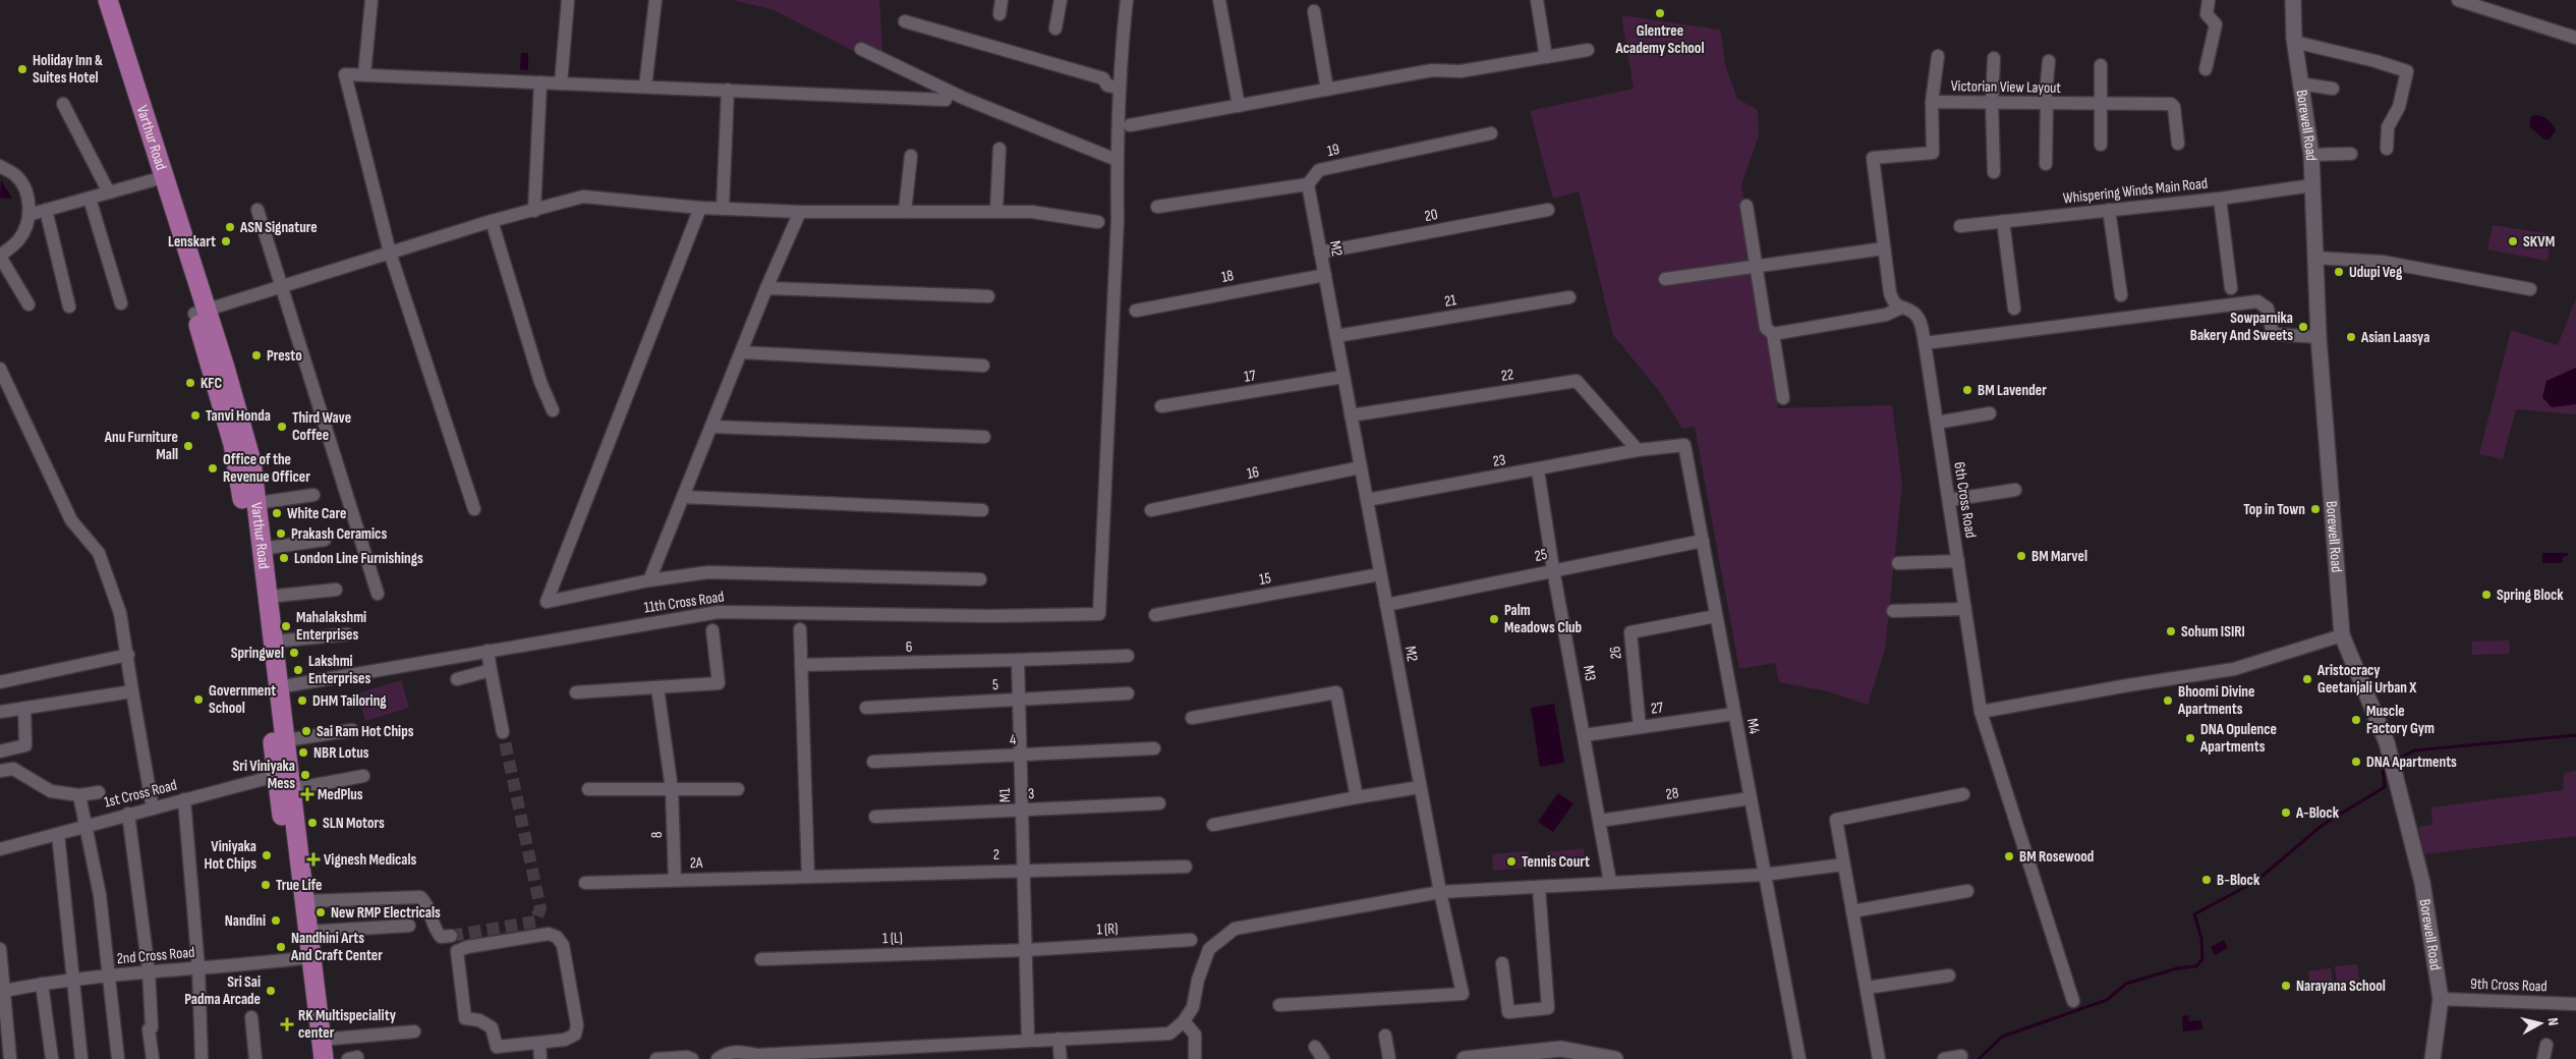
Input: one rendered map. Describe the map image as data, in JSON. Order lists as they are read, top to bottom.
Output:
{
  "streets": {
    "main road": ["Varthur Road"],
    "street": [
      "Victorian View Layout",
      "Borewell Road",
      "19",
      "Whispering Winds Main Road",
      "20",
      "M2",
      "18",
      "21",
      "22",
      "17",
      "23",
      "16",
      "6th Cross Road",
      "25",
      "15",
      "11th Cross Road",
      "6",
      "26",
      "M3",
      "5",
      "27",
      "M4",
      "4",
      "1st Cross Road",
      "3",
      "28",
      "M1",
      "8",
      "2",
      "2A",
      "1 (R)",
      "1 (L)",
      "2nd Cross Road",
      "9th Cross Road"
    ]
  },
  "crossings": [
    ["Borewell Road", "Whispering Winds Main Road"],
    ["Borewell Road", "9th Cross Road"],
    ["Varthur Road", "11th Cross Road"],
    ["Varthur Road", "1st Cross Road"],
    ["Varthur Road", "2nd Cross Road"],
    ["19", "M2"],
    ["20", "M2"],
    ["M2", "18"],
    ["M2", "21"],
    ["M2", "22"],
    ["M2", "17"],
    ["M2", "23"],
    ["M2", "16"],
    ["M2", "25"],
    ["M2", "15"],
    ["22", "23"],
    ["22", "M4"],
    ["23", "M3"],
    ["23", "M4"],
    ["25", "M3"],
    ["25", "M4"],
    ["6", "M1"],
    ["26", "27"],
    ["26", "M4"],
    ["M3", "27"],
    ["M3", "28"],
    ["5", "M1"],
    ["27", "M4"],
    ["M4", "28"],
    ["4", "M1"],
    ["3", "M1"],
    ["M1", "2"],
    ["M1", "1 (R)"],
    ["M1", "1 (L)"],
    ["8", "2A"],
    ["2", "2A"],
    ["1 (R)", "1 (L)"]
  ],
  "places": {
    "other": [
      "Glentree Academy School",
      "Holiday Inn & Suites Hotel",
      "ASN Signature",
      "Lenskart",
      "SKVM",
      "Udupi Veg",
      "Sowparnika Bakery And Sweets",
      "Asian Laasya",
      "Presto",
      "KFC",
      "BM Lavender",
      "Tanvi Honda",
      "Third Wave Coffee",
      "Anu Furniture Mall",
      "Office of the Revenue Officer",
      "Top in Town",
      "White Care",
      "Prakash Ceramics",
      "BM Marvel",
      "London Line Furnishings",
      "Spring Block",
      "Palm Meadows Club",
      "Mahalakshmi Enterprises",
      "Sohum ISIRI",
      "Springwel",
      "Lakshmi Enterprises",
      "Aristocracy Geetanjali Urban X",
      "Government School",
      "DHM Tailoring",
      "Bhoomi Divine Apartments",
      "Muscle Factory Gym",
      "Sai Ram Hot Chips",
      "DNA Opulence Apartments",
      "NBR Lotus",
      "DNA Apartments",
      "Sri Viniyaka Mess",
      "A-Block",
      "SLN Motors",
      "Viniyaka Hot Chips",
      "BM Rosewood",
      "Tennis Court",
      "B-Block",
      "True Life",
      "New RMP Electricals",
      "Nandini",
      "Nandhini Arts And Craft Center",
      "Narayana School",
      "Sri Sai Padma Arcade"
    ],
    "health": ["MedPlus", "Vignesh Medicals", "RK Multispeciality center"]
  },
  "north": "right"
}
